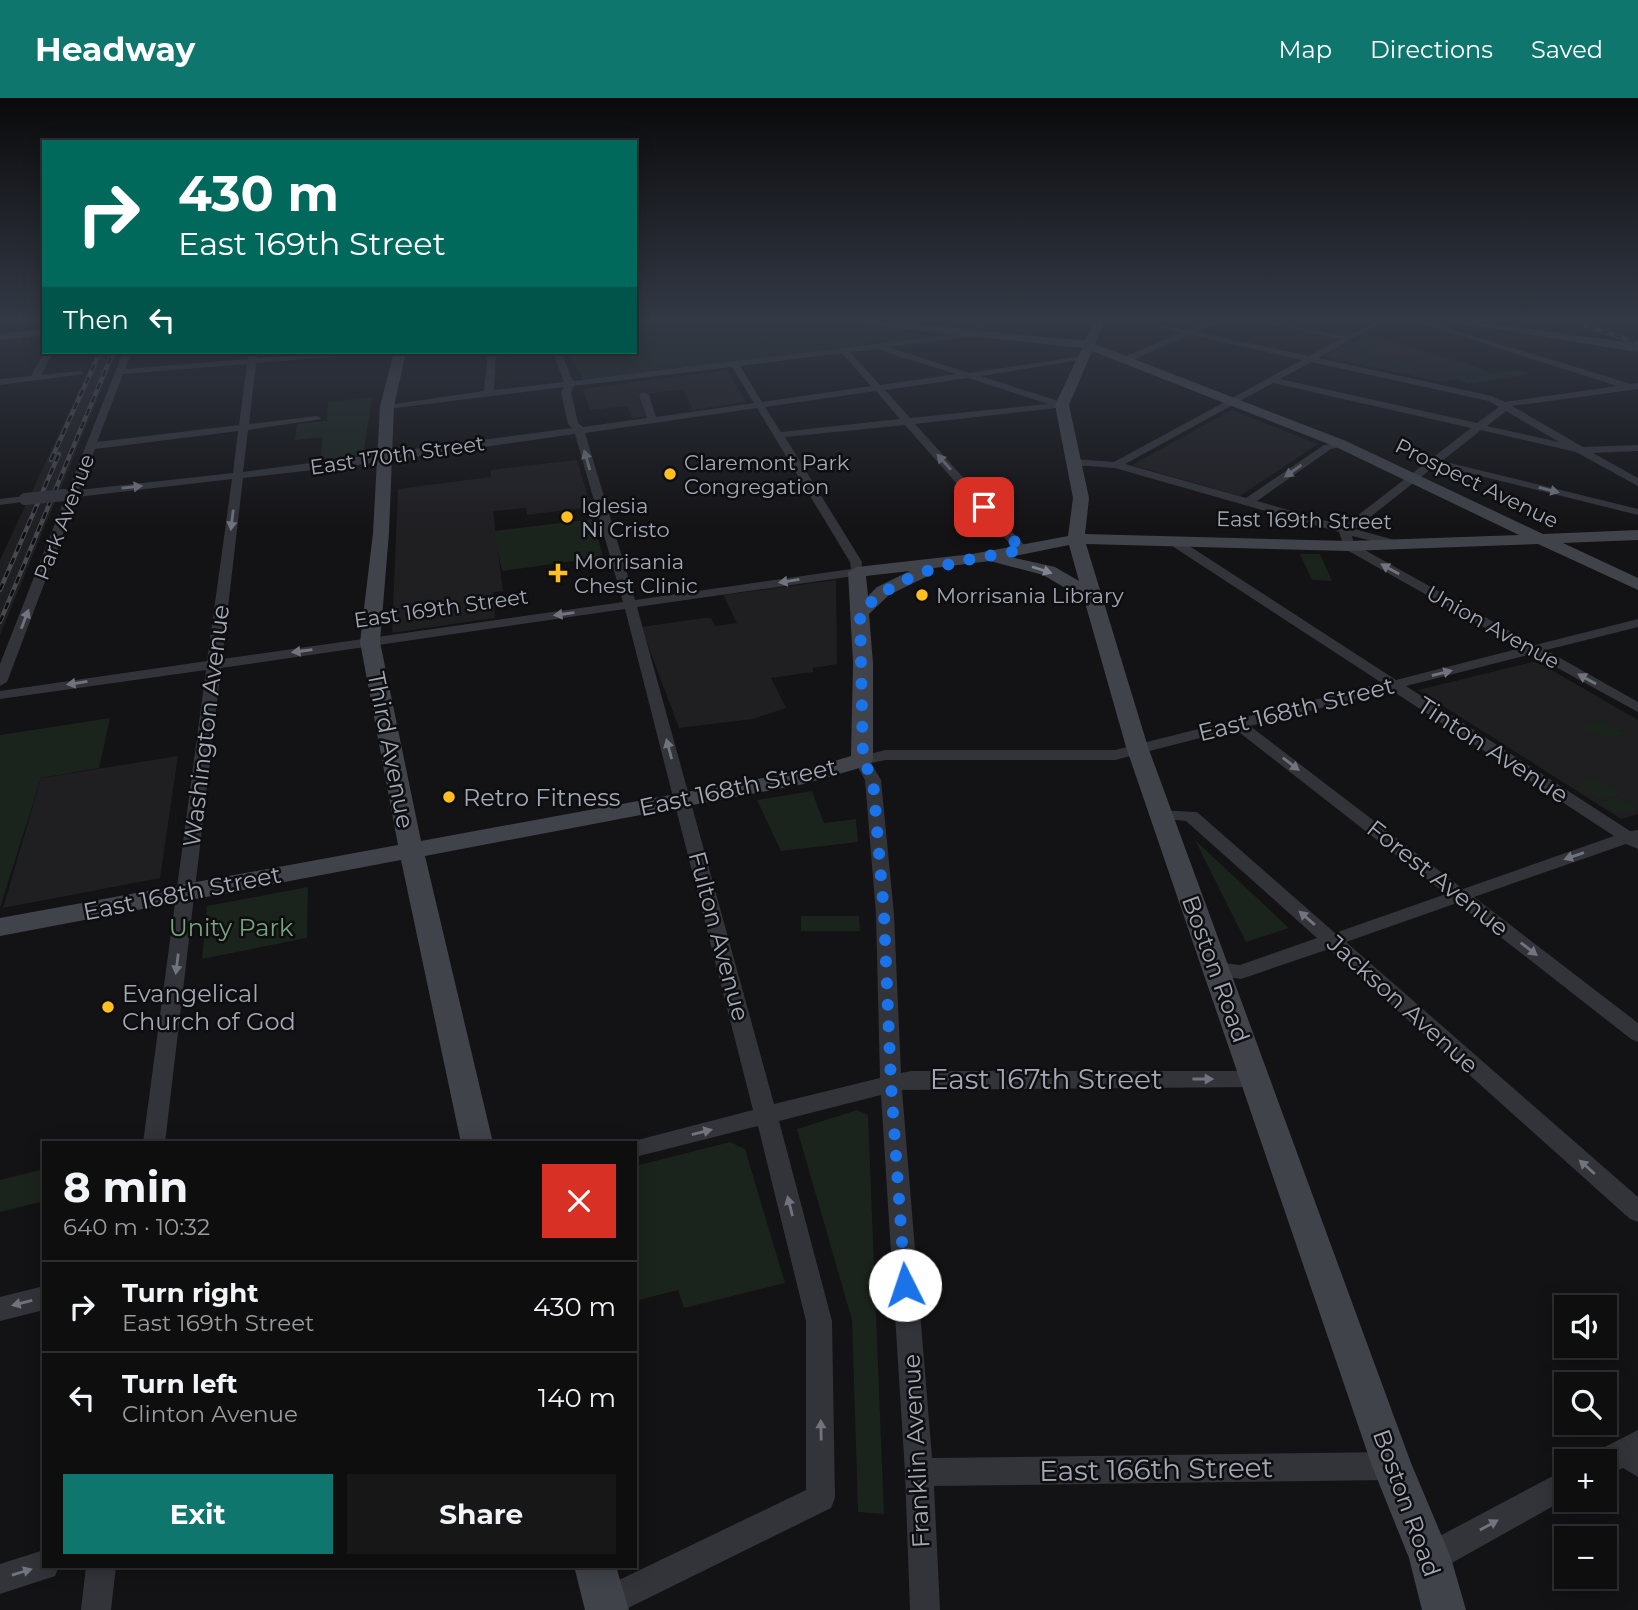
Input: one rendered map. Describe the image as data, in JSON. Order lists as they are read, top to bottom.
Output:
{
  "streets": {
    "main road": [
      "Prospect Avenue",
      "East 169th Street",
      "East 168th Street",
      "Third Avenue",
      "Boston Road",
      "Franklin Avenue"
    ],
    "street": [
      "East 170th Street",
      "Park Avenue",
      "Union Avenue",
      "Washington Avenue",
      "Tinton Avenue",
      "Forest Avenue",
      "Fulton Avenue",
      "Jackson Avenue",
      "East 167th Street",
      "East 166th Street"
    ]
  },
  "crossings": [
    ["East 170th Street", "Park Avenue"],
    ["East 170th Street", "Washington Avenue"],
    ["East 170th Street", "Third Avenue"],
    ["East 170th Street", "Fulton Avenue"],
    ["East 170th Street", "Franklin Avenue"],
    ["Prospect Avenue", "East 169th Street"],
    ["East 169th Street", "Union Avenue"],
    ["East 169th Street", "Washington Avenue"],
    ["East 169th Street", "Third Avenue"],
    ["East 169th Street", "Tinton Avenue"],
    ["East 169th Street", "Fulton Avenue"],
    ["East 169th Street", "Boston Road"],
    ["East 169th Street", "Franklin Avenue"],
    ["Union Avenue", "East 168th Street"],
    ["Union Avenue", "Boston Road"],
    ["East 168th Street", "Washington Avenue"],
    ["East 168th Street", "Third Avenue"],
    ["East 168th Street", "Tinton Avenue"],
    ["East 168th Street", "Forest Avenue"],
    ["East 168th Street", "Fulton Avenue"],
    ["East 168th Street", "Boston Road"],
    ["East 168th Street", "Franklin Avenue"],
    ["Fulton Avenue", "East 167th Street"],
    ["Boston Road", "Jackson Avenue"],
    ["Boston Road", "East 167th Street"],
    ["Boston Road", "East 166th Street"],
    ["East 167th Street", "Franklin Avenue"],
    ["Franklin Avenue", "East 166th Street"]
  ],
  "one_way": [
    "Park Avenue",
    "East 169th Street",
    "Washington Avenue",
    "Forest Avenue",
    "Fulton Avenue",
    "Jackson Avenue",
    "East 167th Street"
  ],
  "parks": ["Unity Park"],
  "places": {
    "other": [
      "Claremont Park Congregation",
      "Iglesia Ni Cristo",
      "Morrisania Library",
      "Retro Fitness",
      "Evangelical Church of God"
    ],
    "health": ["Morrisania Chest Clinic"]
  },
  "page": {
    "header": "Headway",
    "nav": ["Map", "Directions", "Saved"],
    "turn": ["430 m", "East 169th Street"],
    "then": "Then",
    "heading": ["8 min", "640 m · 10:32"],
    "list": [
      {
        "name": "Turn right",
        "note": "East 169th Street",
        "value": "430 m"
      },
      {
        "name": "Turn left",
        "note": "Clinton Avenue",
        "value": "140 m"
      }
    ],
    "map_buttons": ["+", "−"],
    "buttons": ["Exit", "Share"]
  }
}
